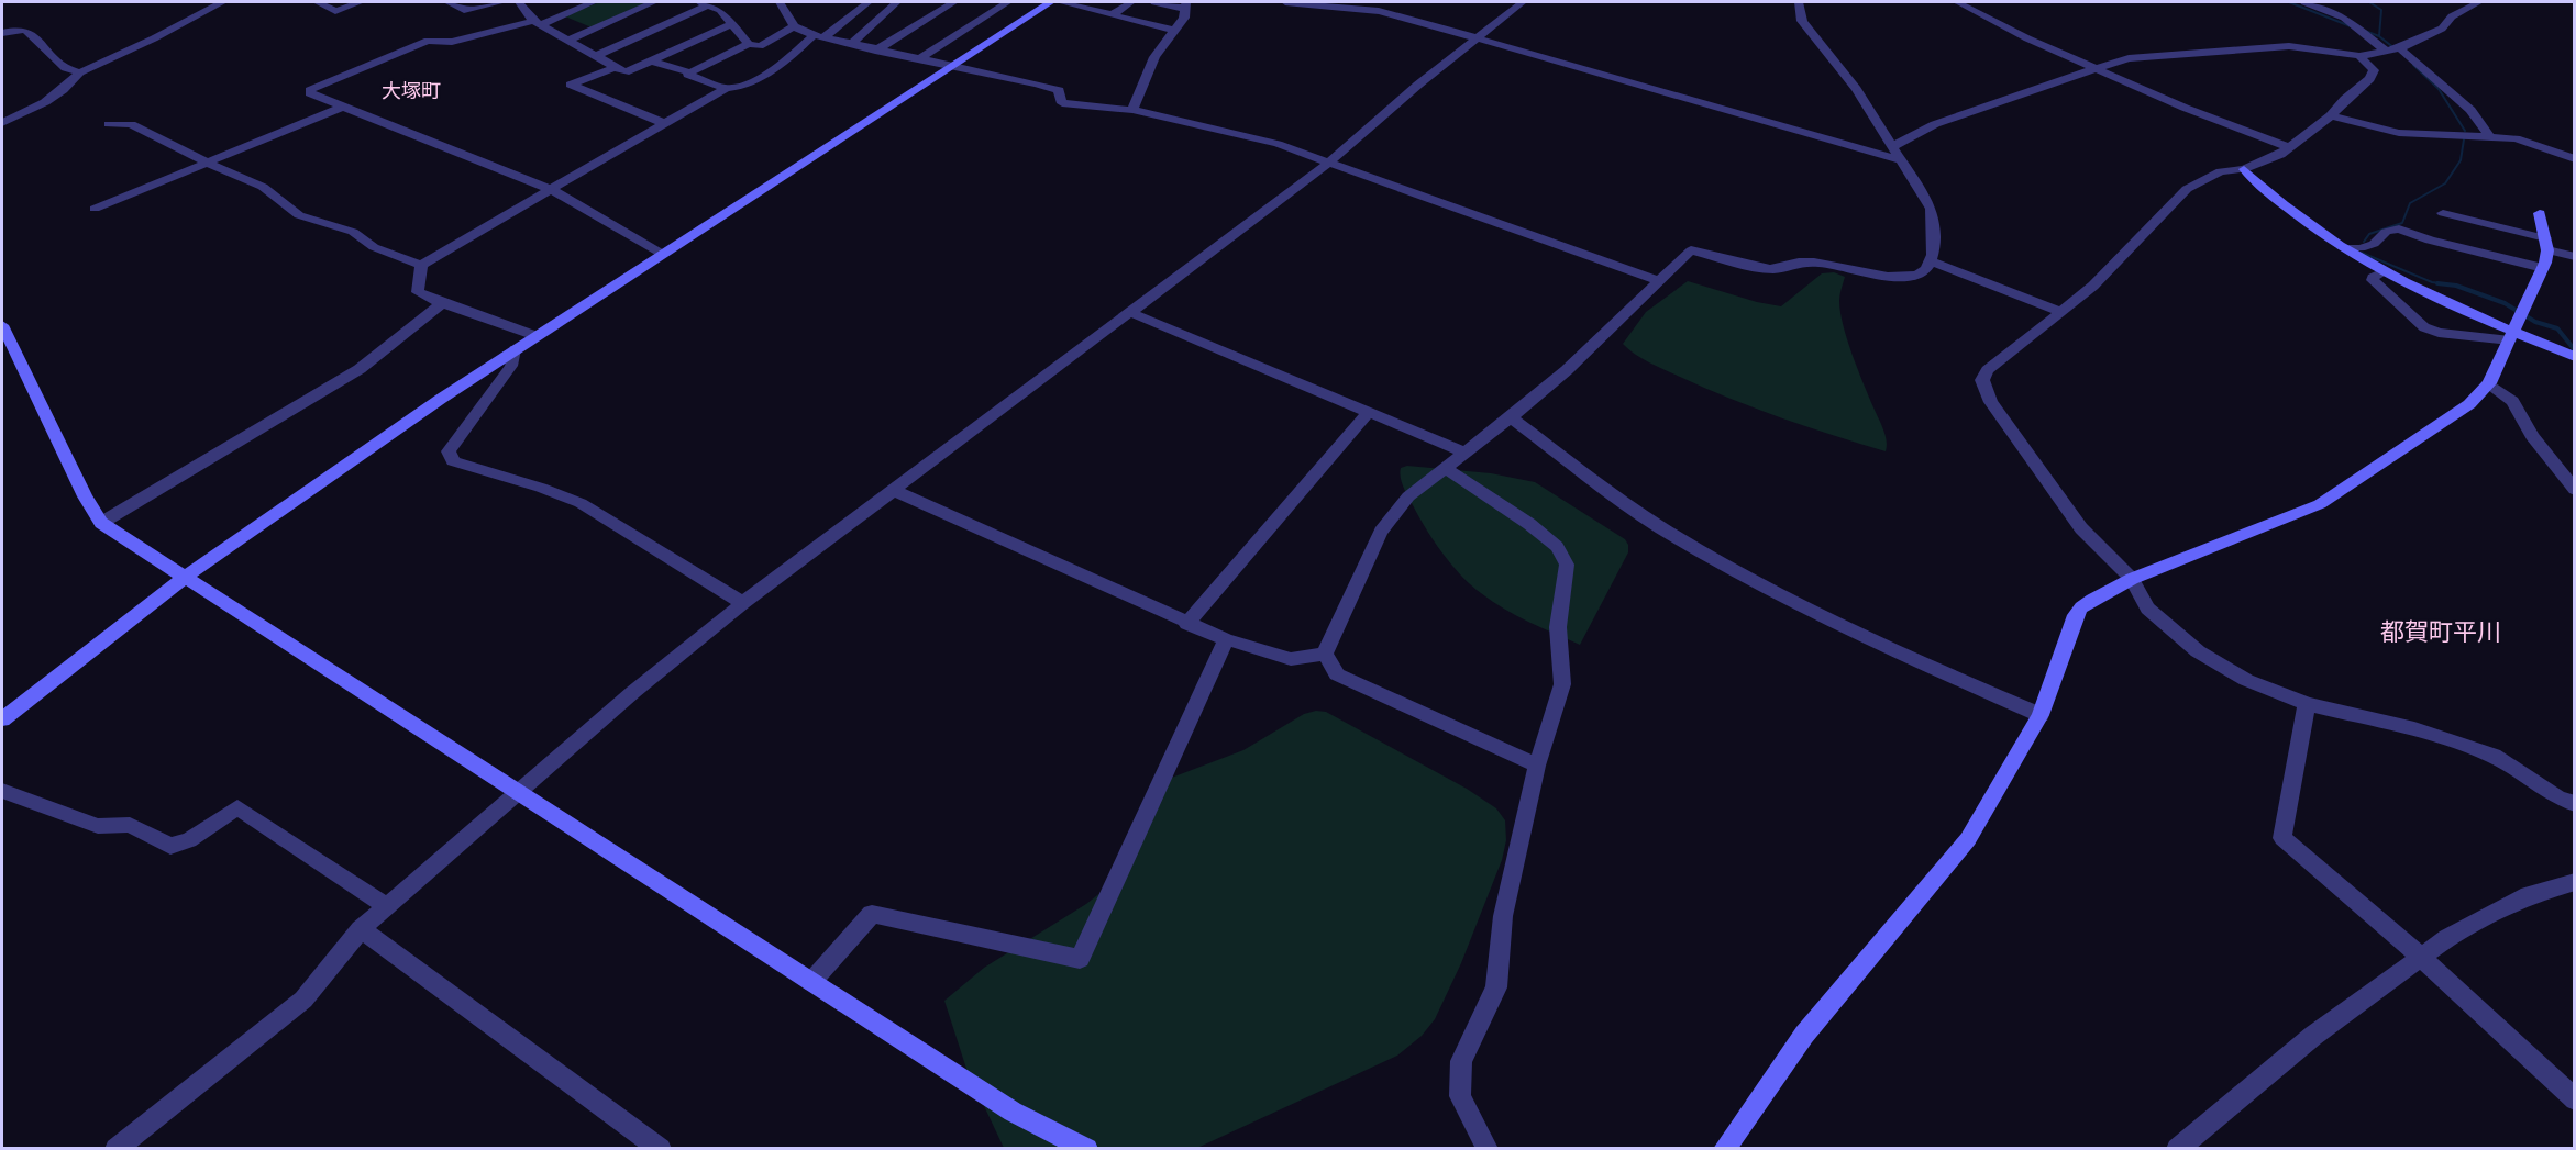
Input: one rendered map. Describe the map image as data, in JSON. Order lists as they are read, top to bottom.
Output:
{
  "districts": ["大塚町", "都賀町平川"]
}
